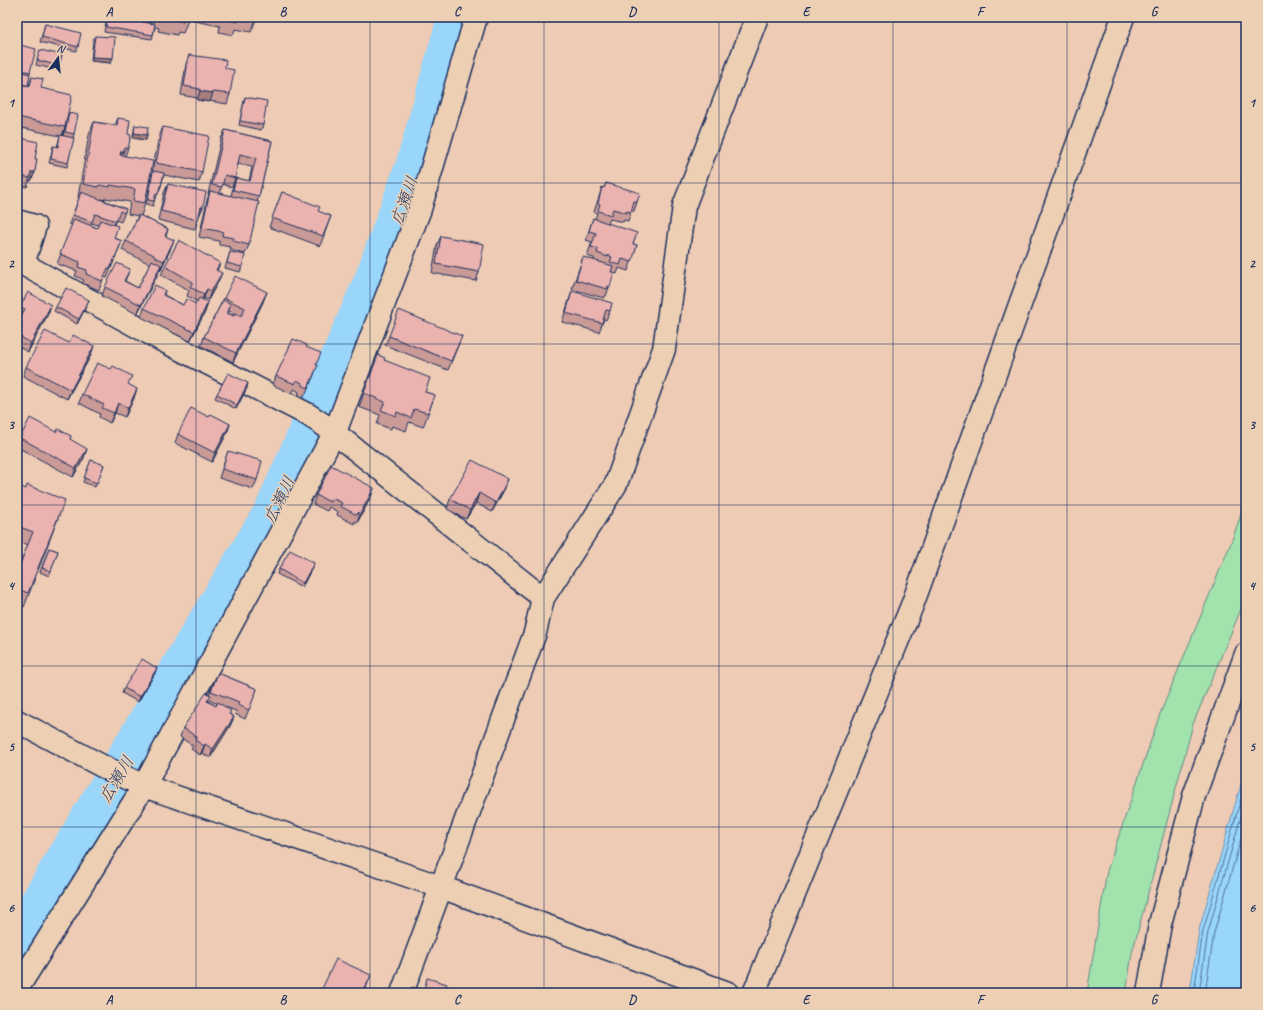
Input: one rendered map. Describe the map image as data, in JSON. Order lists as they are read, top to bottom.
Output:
{
  "water": ["広瀬川"],
  "north": "top",
  "grid": {
    "columns": [
      "A",
      "B",
      "C",
      "D",
      "E",
      "F",
      "G"
    ],
    "rows": [
      "1",
      "2",
      "3",
      "4",
      "5",
      "6"
    ]
  }
}
